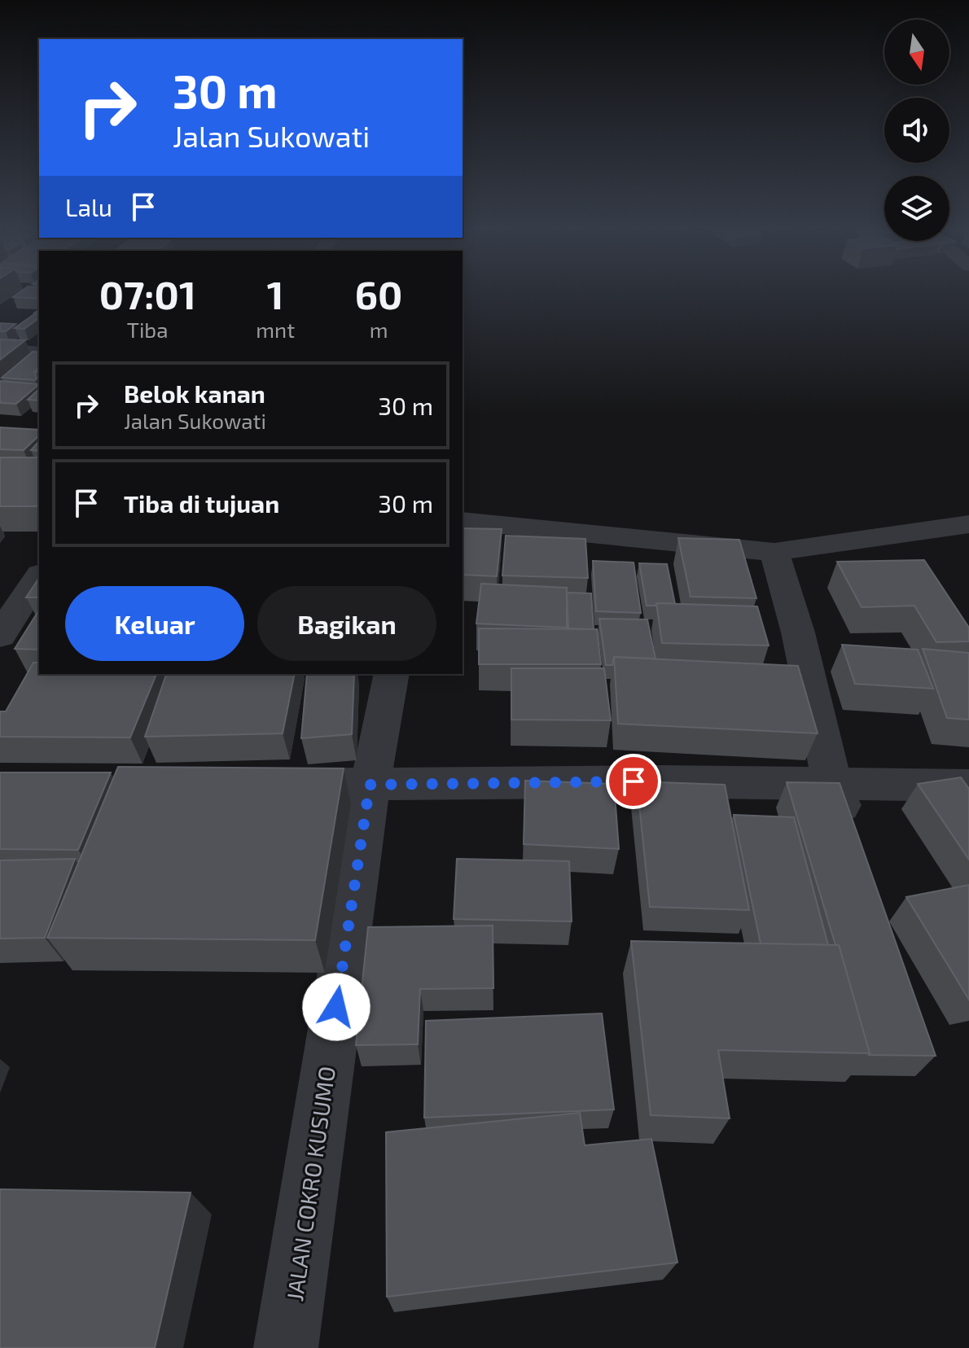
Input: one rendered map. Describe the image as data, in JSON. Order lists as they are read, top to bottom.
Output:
{
  "streets": {
    "street": ["JALAN COKRO KUSUMO"]
  },
  "north": "bottom",
  "page": {
    "turn": ["30 m", "Jalan Sukowati"],
    "then": "Lalu",
    "eta": [
      "07:01",
      "Tiba",
      "1",
      "mnt",
      "60",
      "m"
    ],
    "list": [
      {
        "name": "Belok kanan",
        "note": "Jalan Sukowati",
        "value": "30 m"
      },
      {
        "name": "Tiba di tujuan",
        "value": "30 m"
      }
    ],
    "buttons": ["Keluar", "Bagikan"]
  }
}
